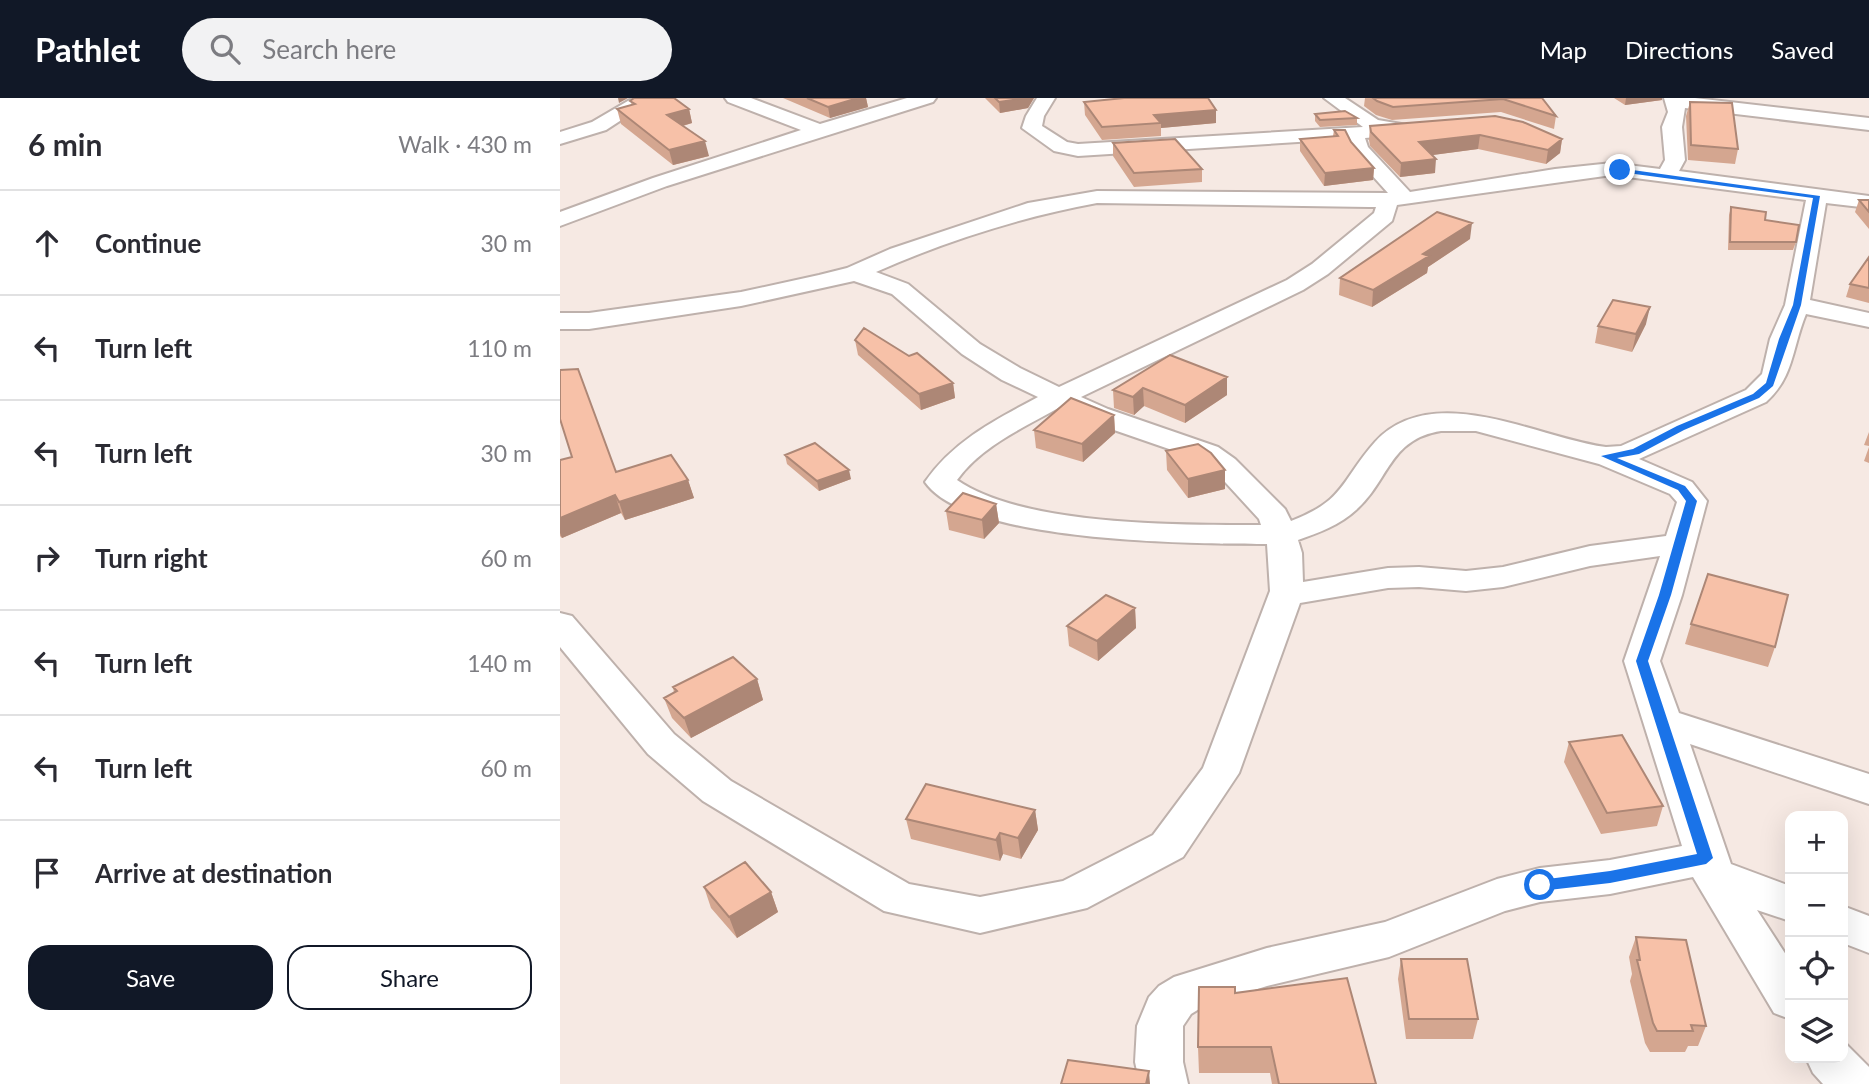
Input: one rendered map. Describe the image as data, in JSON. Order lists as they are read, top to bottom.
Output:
{
  "page": {
    "header": "Pathlet",
    "search": "Search here",
    "nav": ["Map", "Directions", "Saved"],
    "heading": ["6 min", "Walk · 430 m"],
    "list": [
      ["Continue", "30 m"],
      ["Turn left", "110 m"],
      ["Turn left", "30 m"],
      ["Turn right", "60 m"],
      ["Turn left", "140 m"],
      ["Turn left", "60 m"],
      "Arrive at destination"
    ],
    "map_buttons": ["+", "−"],
    "buttons": ["Save", "Share"]
  }
}
